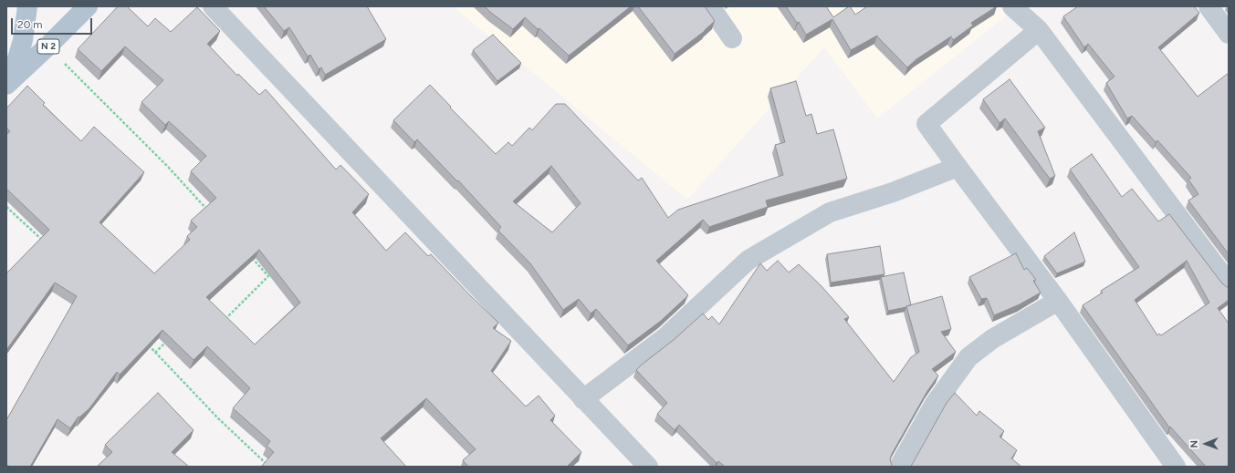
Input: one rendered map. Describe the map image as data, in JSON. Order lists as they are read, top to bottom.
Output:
{
  "streets": {
    "main road": ["N 2"]
  },
  "scale_bar": "20 m",
  "north": "left"
}
